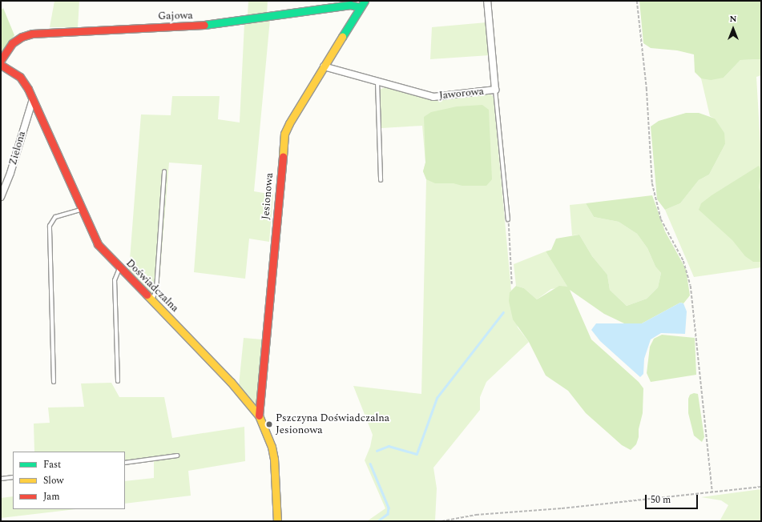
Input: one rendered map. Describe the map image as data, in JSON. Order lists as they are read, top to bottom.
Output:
{
  "streets": {
    "street": [
      "Gajowa",
      "Jaworowa",
      "Zielona",
      "Jesionowa",
      "Doświadczalna"
    ]
  },
  "crossings": [
    ["Gajowa", "Jesionowa"],
    ["Jaworowa", "Jesionowa"],
    ["Zielona", "Doświadczalna"],
    ["Jesionowa", "Doświadczalna"]
  ],
  "places": ["Pszczyna Doświadczalna Jesionowa"],
  "legend": ["Fast", "Slow", "Jam"],
  "scale_bar": "50 m",
  "north": "top"
}
